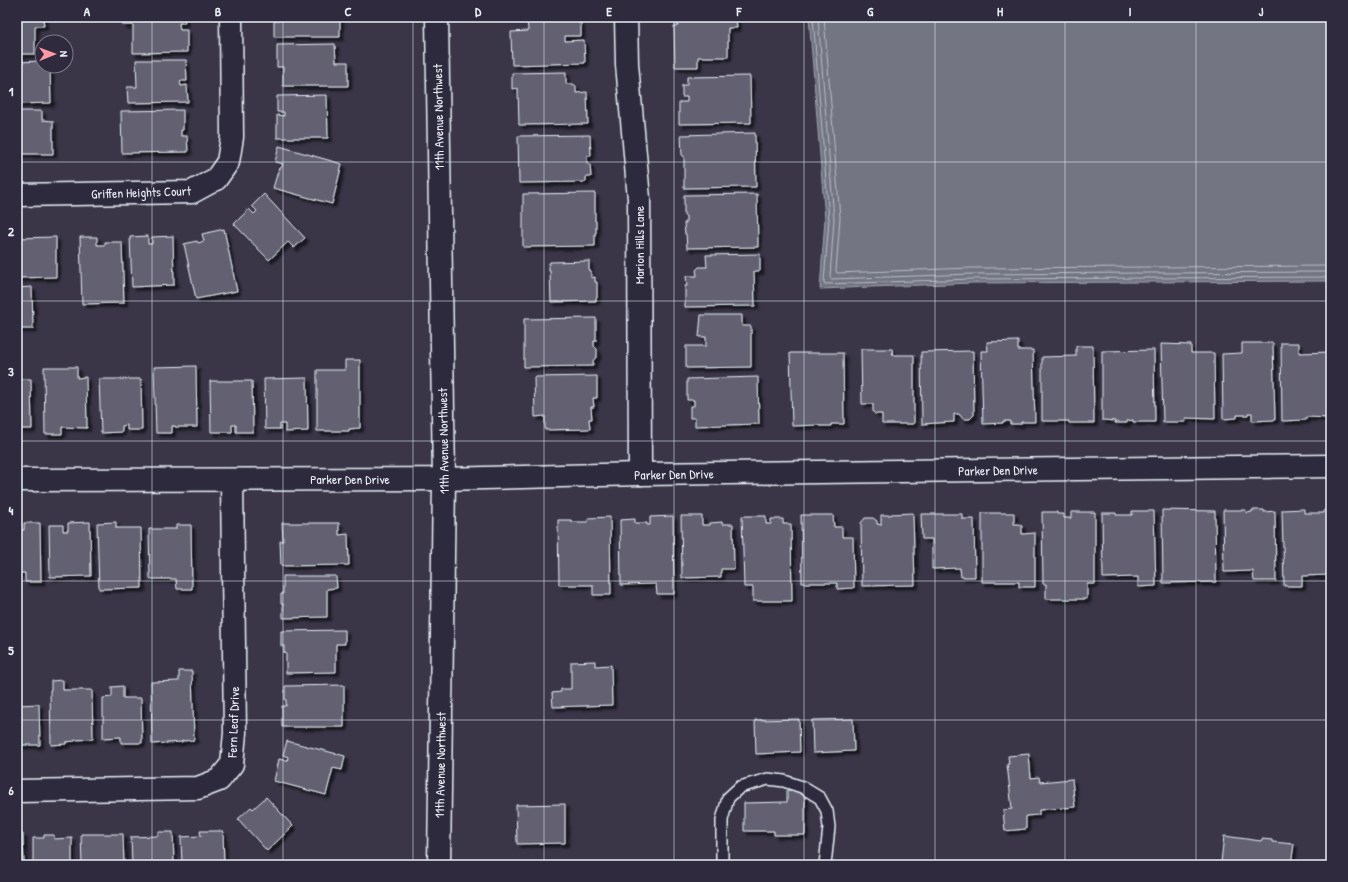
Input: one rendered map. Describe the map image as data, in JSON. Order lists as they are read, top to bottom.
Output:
{
  "streets": {
    "street": [
      "11th Avenue Northwest",
      "Griffen Heights Court",
      "Marion Hills Lane",
      "Parker Den Drive",
      "Fern Leaf Drive"
    ]
  },
  "crossings": [
    ["11th Avenue Northwest", "Parker Den Drive"],
    ["Marion Hills Lane", "Parker Den Drive"],
    ["Parker Den Drive", "Fern Leaf Drive"]
  ],
  "north": "right",
  "grid": {
    "columns": [
      "A",
      "B",
      "C",
      "D",
      "E",
      "F",
      "G",
      "H",
      "I",
      "J"
    ],
    "rows": [
      "1",
      "2",
      "3",
      "4",
      "5",
      "6"
    ]
  }
}
